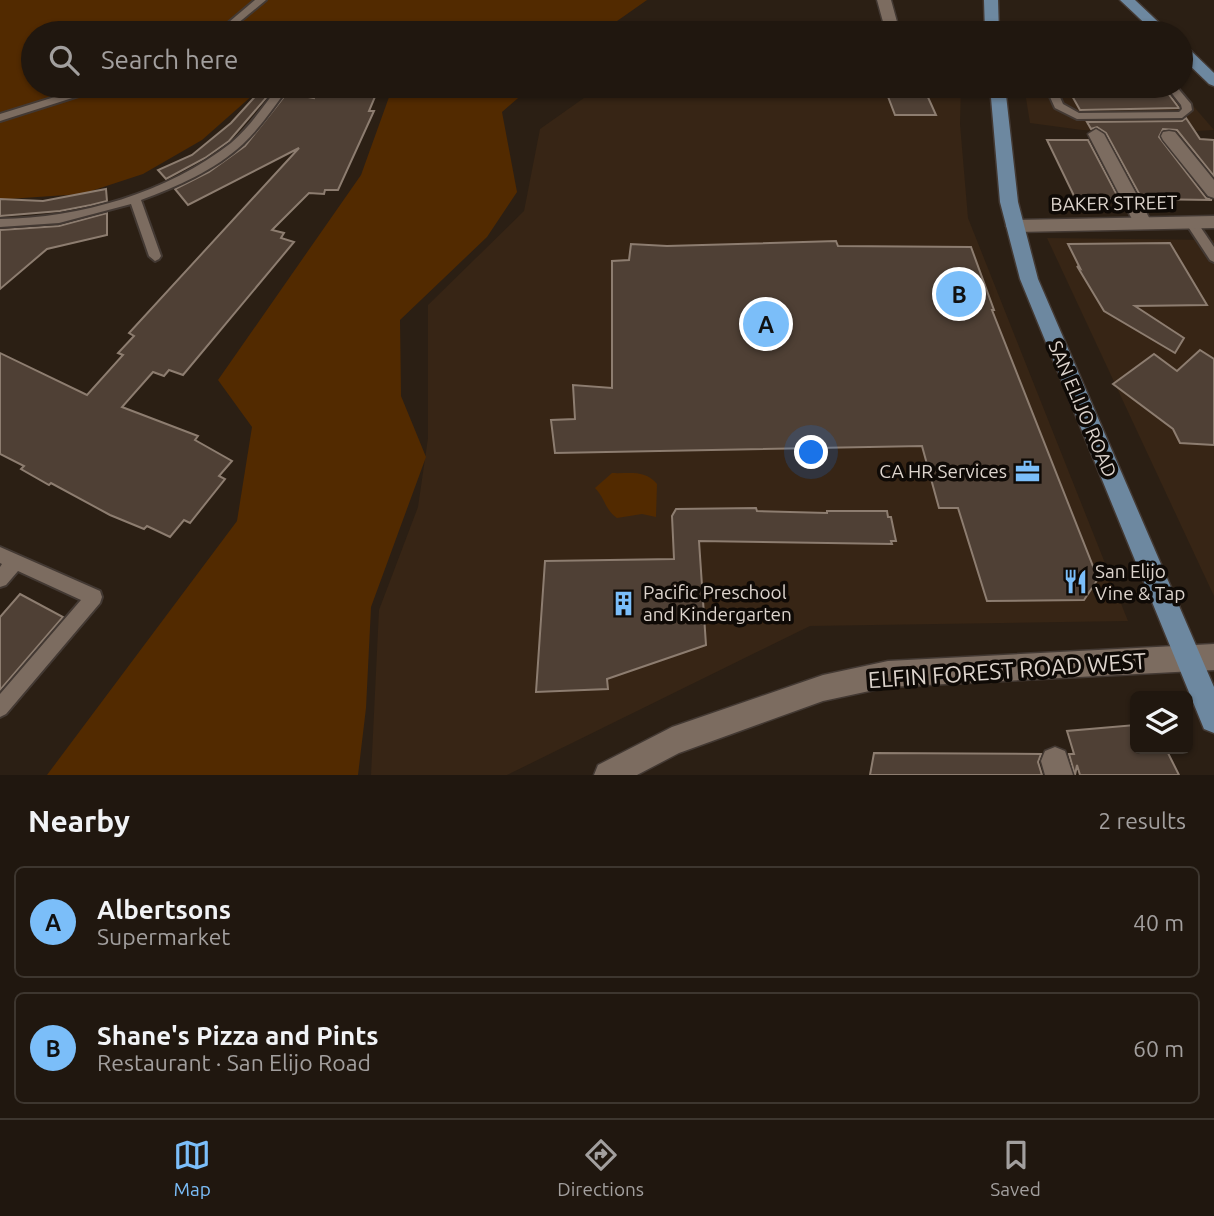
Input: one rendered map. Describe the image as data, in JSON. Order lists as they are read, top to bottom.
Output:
{
  "streets": {
    "main road": ["SAN ELIJO ROAD"],
    "street": ["BAKER STREET", "ELFIN FOREST ROAD WEST"]
  },
  "crossings": [
    ["BAKER STREET", "SAN ELIJO ROAD"],
    ["SAN ELIJO ROAD", "ELFIN FOREST ROAD WEST"]
  ],
  "places": {
    "office": ["CA HR Services"],
    "restaurant": ["San Elijo Vine & Tap"],
    "building": ["Pacific Preschool and Kindergarten"]
  },
  "page": {
    "search": "Search here",
    "pins": ["B", "A"],
    "heading": ["Nearby", "2 results"],
    "list": [
      {
        "mark": "A",
        "name": "Albertsons",
        "note": "Supermarket",
        "value": "40 m"
      },
      {
        "mark": "B",
        "name": "Shane's Pizza and Pints",
        "note": "Restaurant · San Elijo Road",
        "value": "60 m"
      }
    ],
    "nav": ["Map", "Directions", "Saved"]
  }
}
